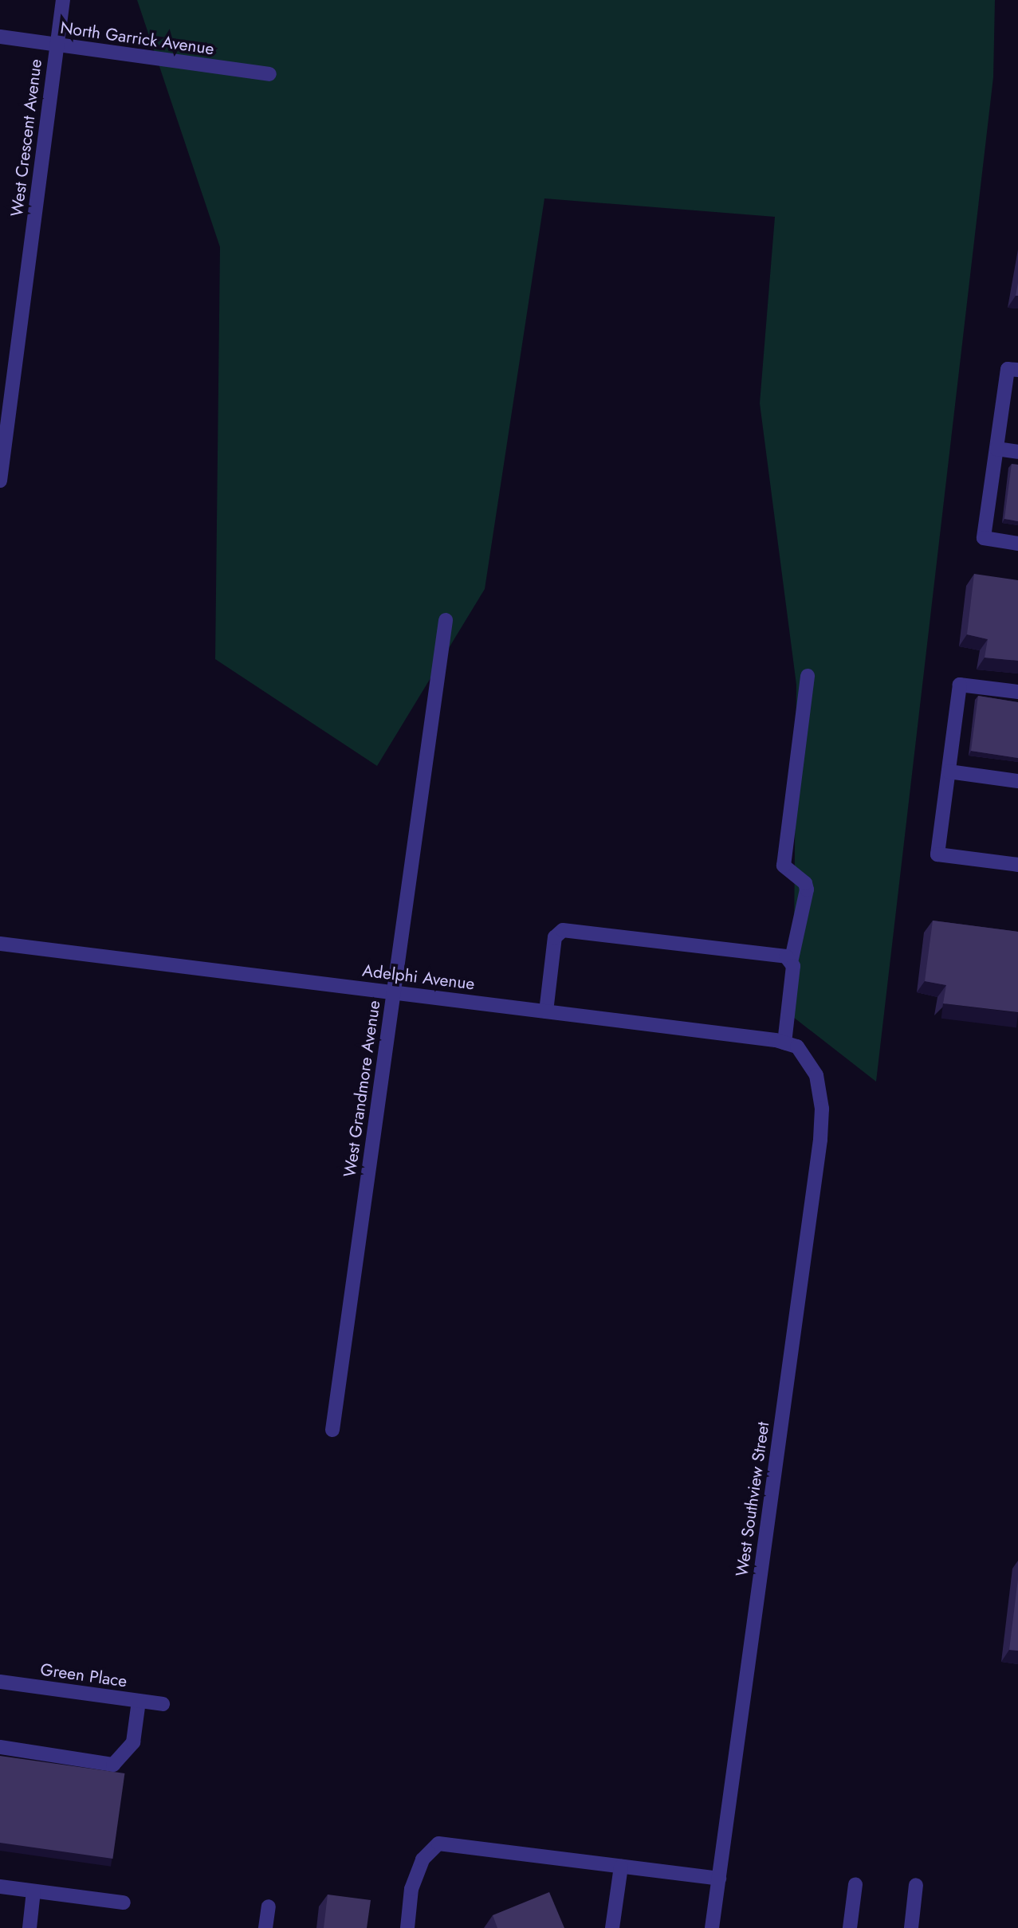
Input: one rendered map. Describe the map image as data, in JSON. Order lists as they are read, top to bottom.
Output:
{
  "streets": {
    "street": [
      "North Garrick Avenue",
      "West Crescent Avenue",
      "Adelphi Avenue",
      "West Grandmore Avenue",
      "West Southview Street",
      "Green Place"
    ]
  },
  "crossings": [
    ["North Garrick Avenue", "West Crescent Avenue"],
    ["Adelphi Avenue", "West Grandmore Avenue"],
    ["Adelphi Avenue", "West Southview Street"]
  ]
}
